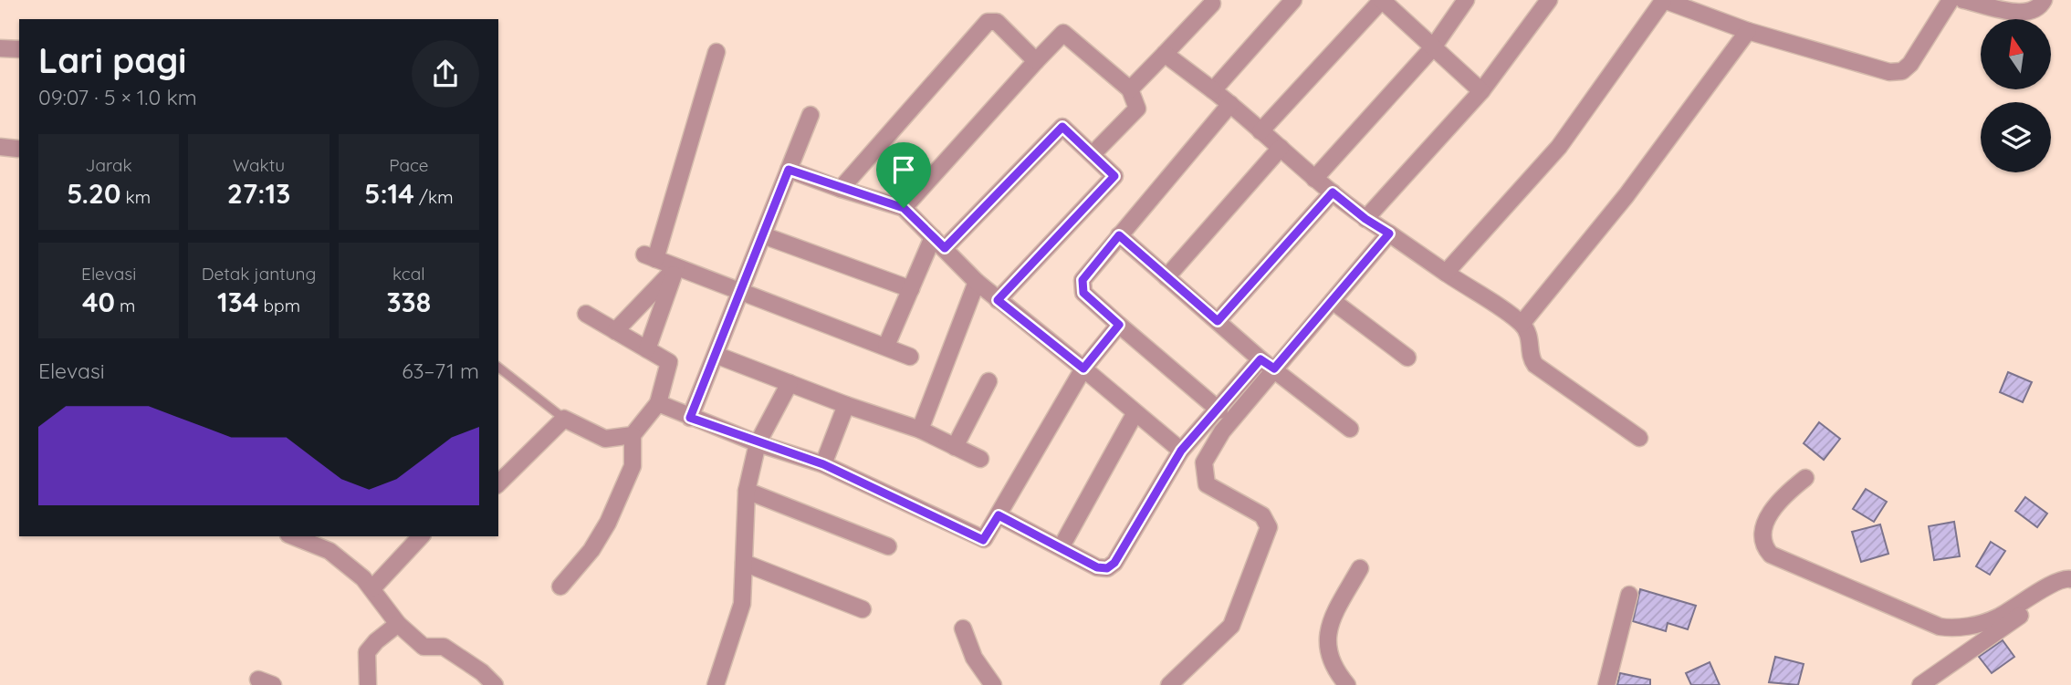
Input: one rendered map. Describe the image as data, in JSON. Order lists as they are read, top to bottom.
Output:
{
  "north": "top",
  "page": {
    "heading": ["Lari pagi", "09:07 · 5 × 1.0 km"],
    "stats": [
      ["Jarak", "5.20 km"],
      ["Waktu", "27:13"],
      ["Pace", "5:14 /km"],
      ["Elevasi", "40 m"],
      ["Detak jantung", "134 bpm"],
      ["kcal", "338"]
    ],
    "chart": ["Elevasi", "63–71 m"]
  }
}
